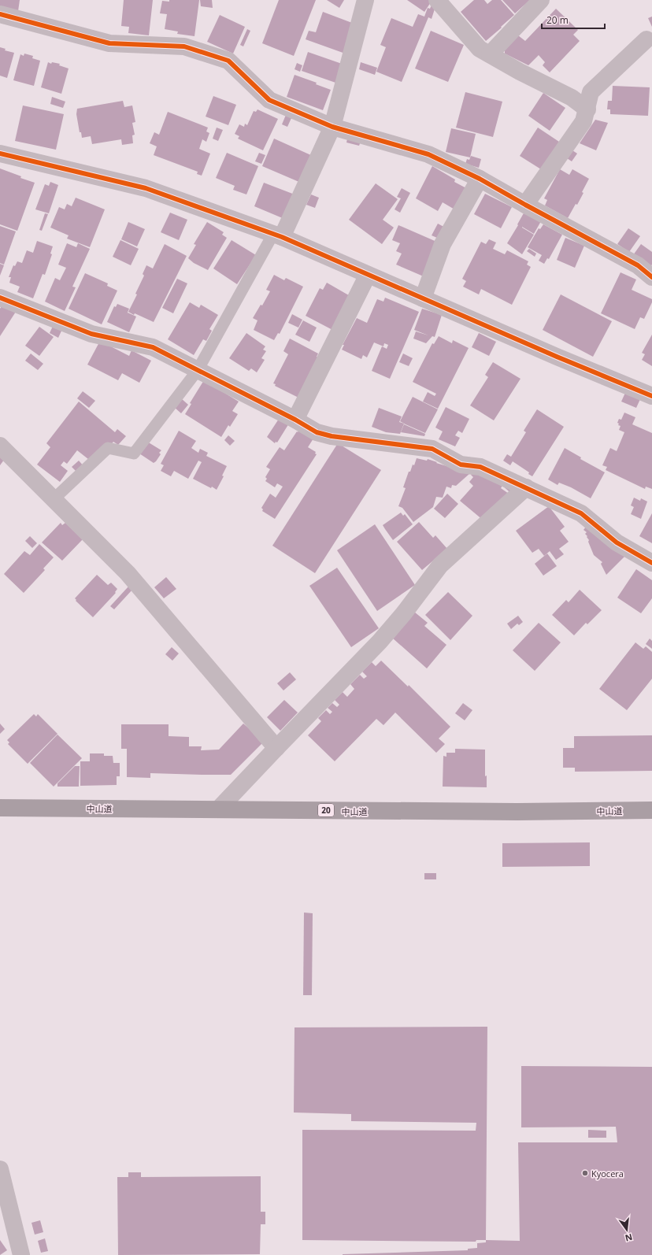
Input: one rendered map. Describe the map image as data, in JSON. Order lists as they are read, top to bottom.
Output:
{
  "streets": {
    "highway": ["中山道", "20"]
  },
  "places": ["Kyocera"],
  "scale_bar": "20 m",
  "north": "bottom"
}
